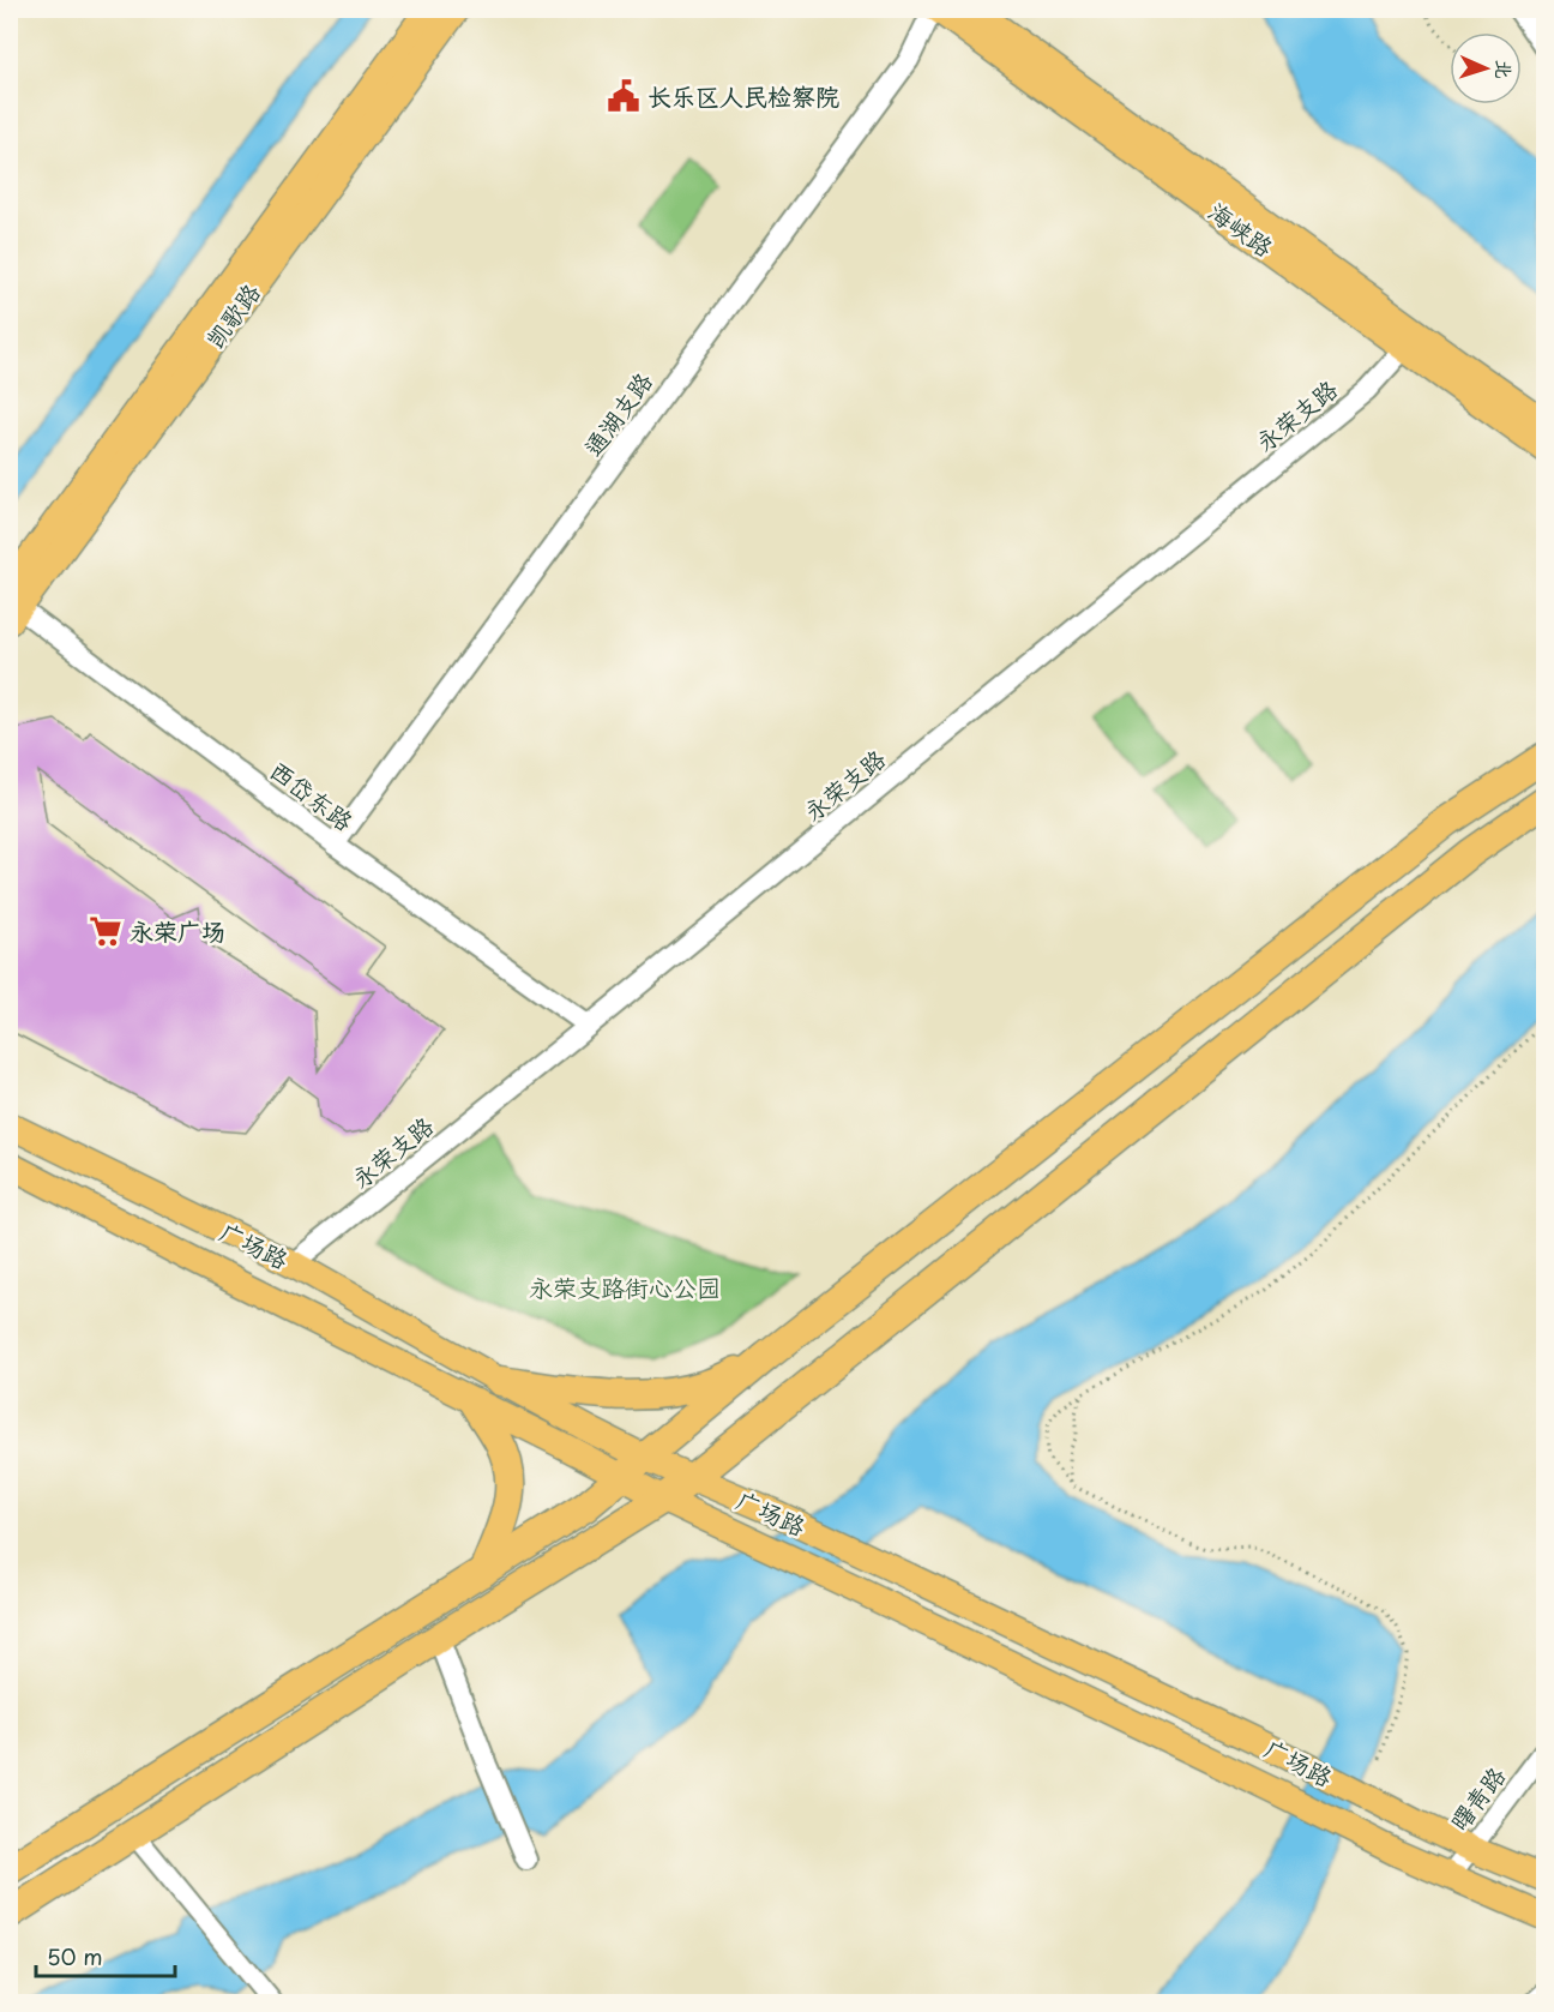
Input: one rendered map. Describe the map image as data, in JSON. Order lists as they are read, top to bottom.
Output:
{
  "streets": {
    "main road": ["海峡路", "凯歌路", "广场路"],
    "street": [
      "通湖支路",
      "永荣支路",
      "西岱东路",
      "曙青路"
    ]
  },
  "crossings": [
    ["海峡路", "通湖支路"],
    ["海峡路", "永荣支路"],
    ["凯歌路", "西岱东路"],
    ["通湖支路", "西岱东路"],
    ["永荣支路", "西岱东路"],
    ["永荣支路", "广场路"],
    ["广场路", "曙青路"]
  ],
  "parks": ["永荣支路街心公园"],
  "places": {
    "public building": ["长乐区人民检察院"],
    "supermarket": ["永荣广场"]
  },
  "scale_bar": "50 m",
  "north": "right"
}
